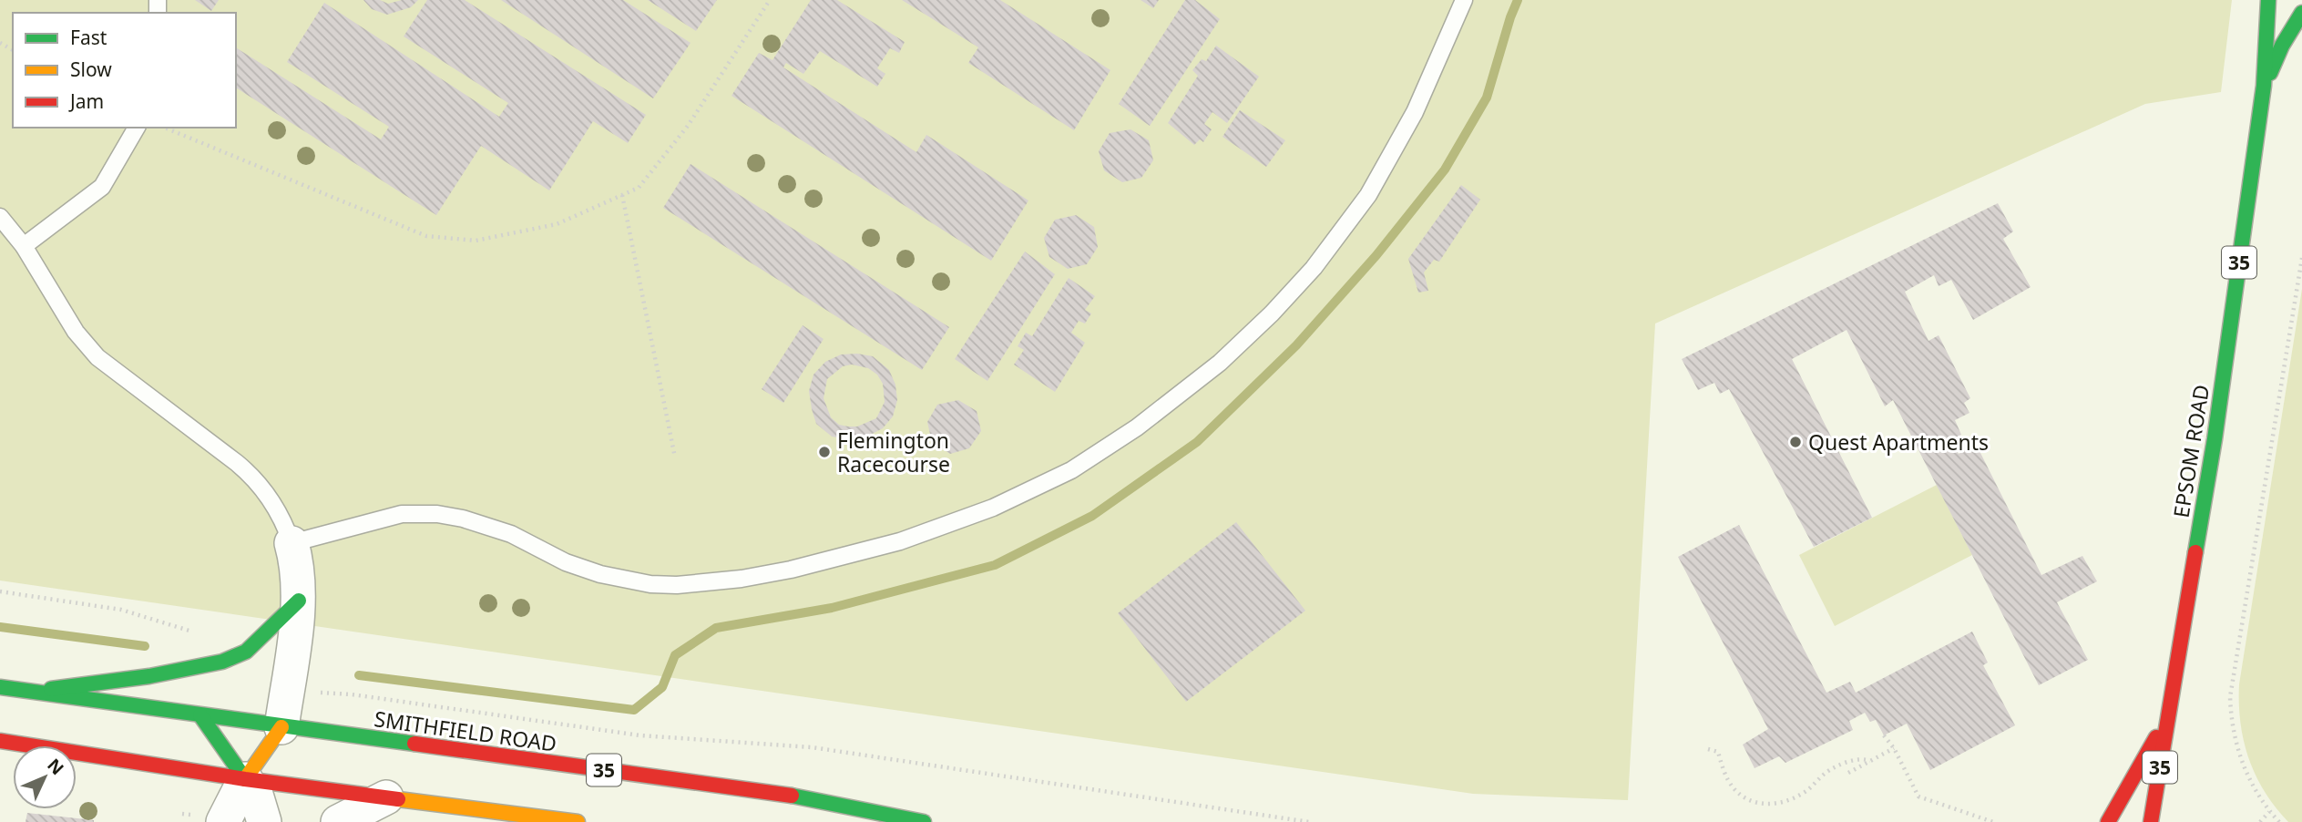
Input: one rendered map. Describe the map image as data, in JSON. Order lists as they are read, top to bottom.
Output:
{
  "streets": {
    "main road": ["35", "EPSOM ROAD", "SMITHFIELD ROAD"]
  },
  "places": ["Quest Apartments", "Flemington Racecourse"],
  "legend": ["Fast", "Slow", "Jam"],
  "north": "top right"
}
